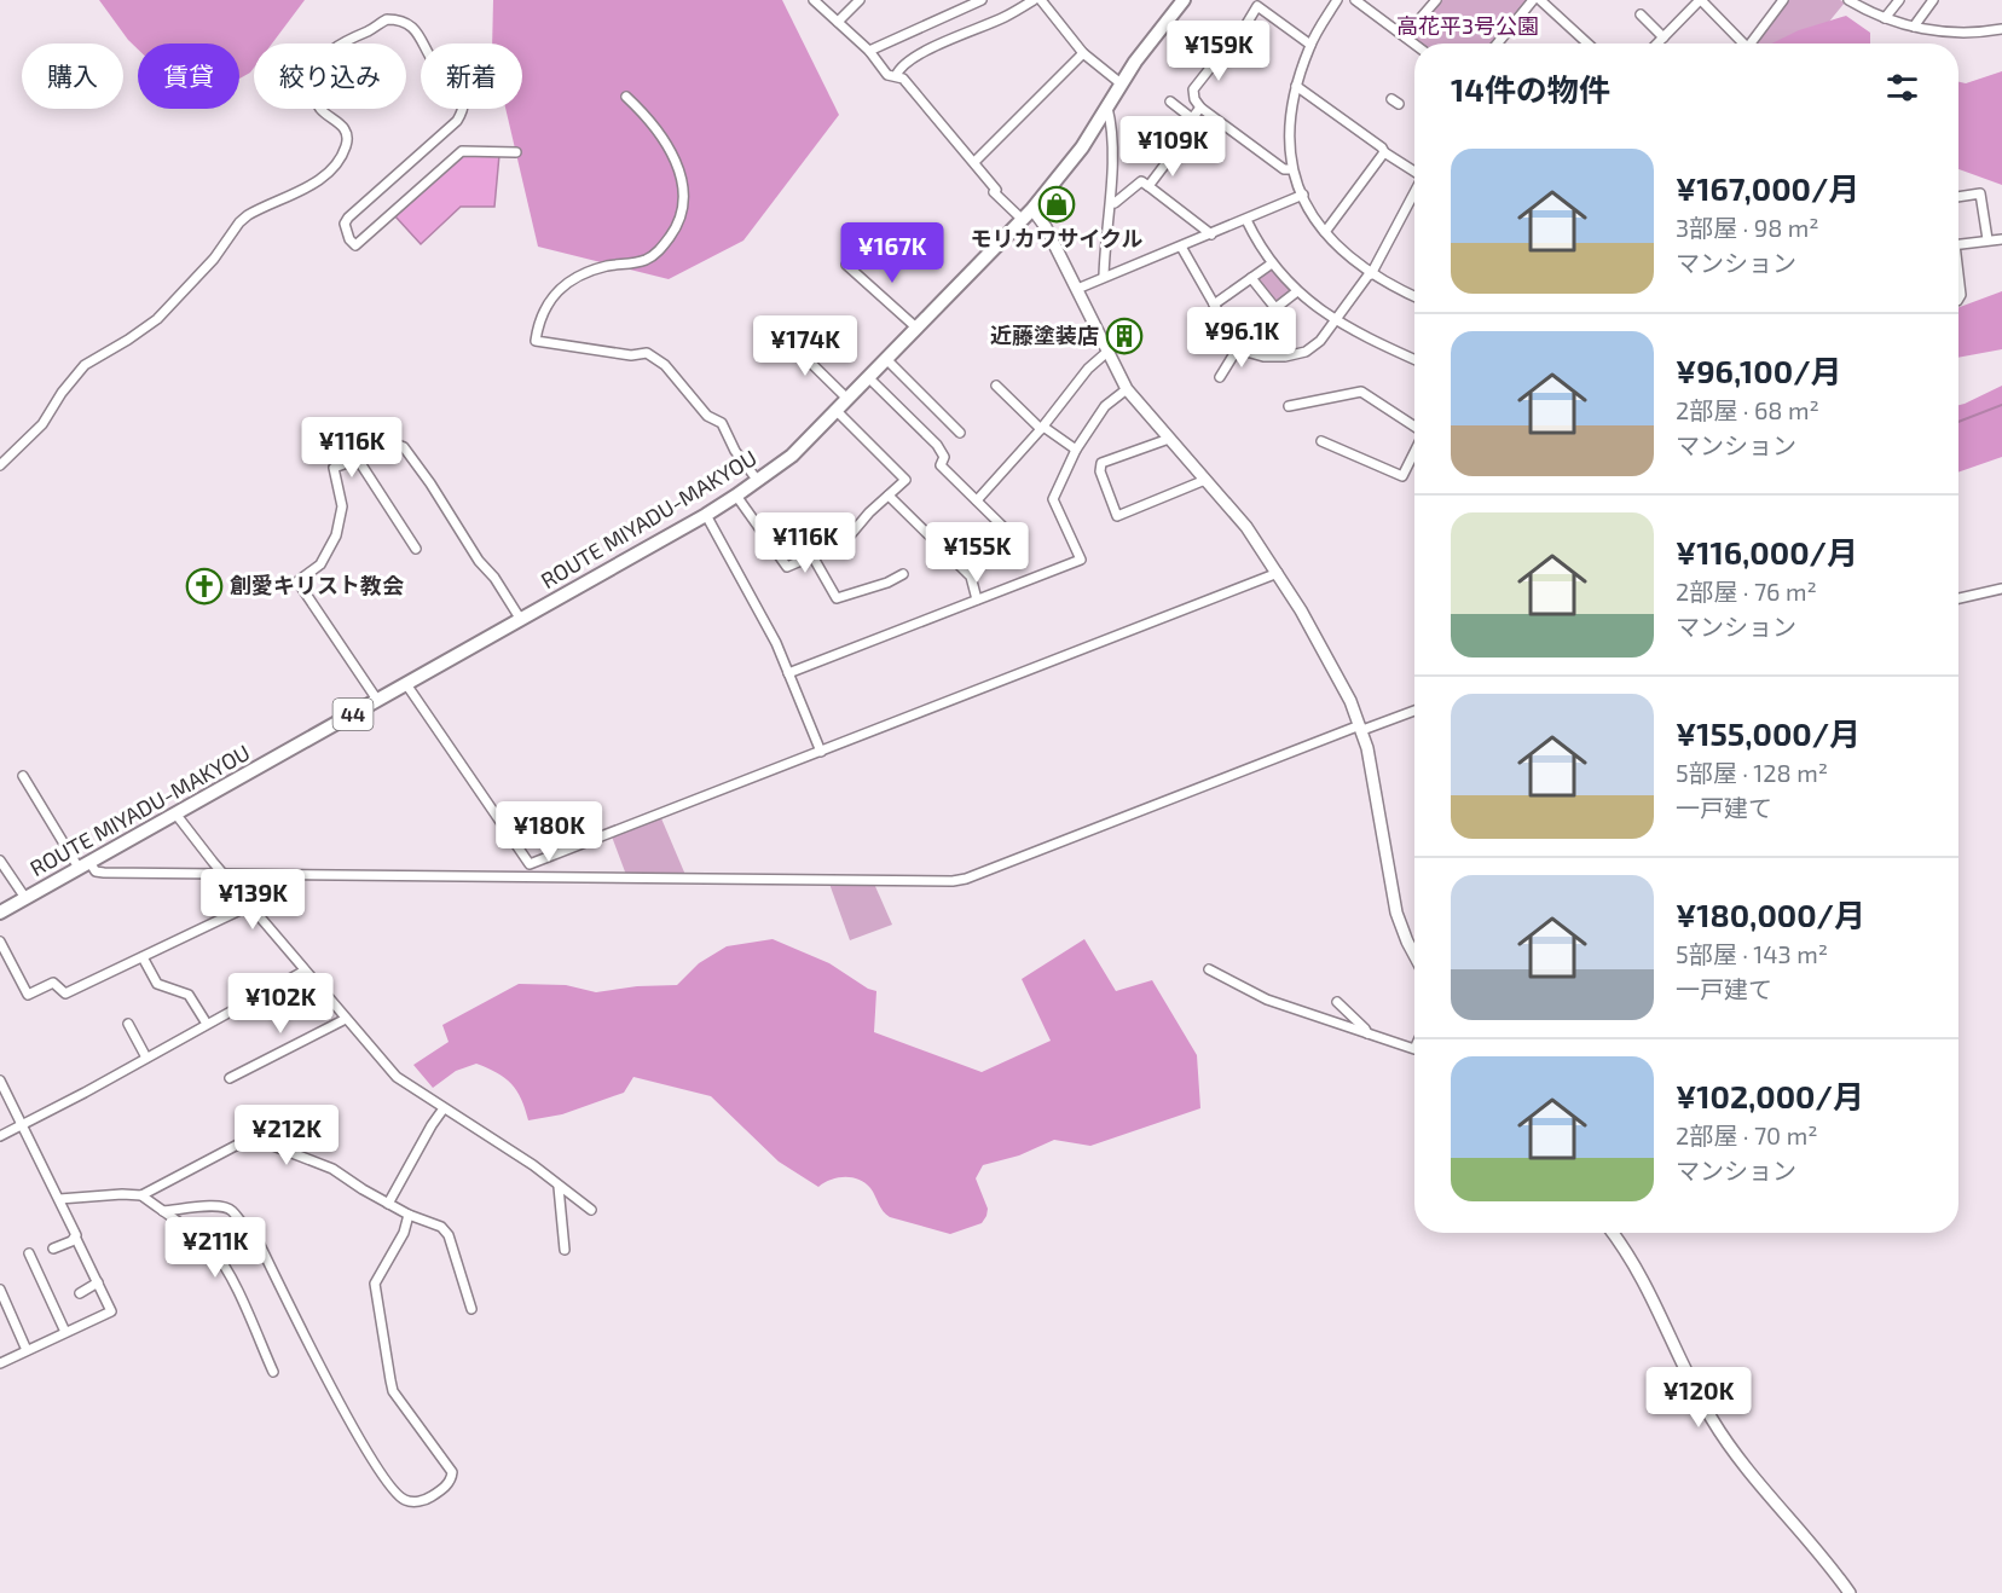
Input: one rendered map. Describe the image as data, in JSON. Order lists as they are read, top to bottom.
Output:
{
  "streets": {
    "main road": ["ROUTE MIYADU-MAKYOU", "44"]
  },
  "parks": ["高花平3号公園"],
  "places": {
    "shop": ["モリカワサイクル"],
    "building": ["近藤塗装店"],
    "church": ["創愛キリスト教会"]
  },
  "page": {
    "price": [
      "¥159K",
      "¥109K",
      "¥167K",
      "¥96.1K",
      "¥174K",
      "¥116K",
      "¥116K",
      "¥155K",
      "¥180K",
      "¥139K",
      "¥102K",
      "¥212K",
      "¥211K",
      "¥120K"
    ],
    "chip": [
      "購入",
      "賃貸",
      "絞り込み",
      "新着"
    ],
    "heading": "14件の物件",
    "list": [
      {
        "name": "¥167,000/月",
        "note": "3部屋 · 98 m² · マンション"
      },
      {
        "name": "¥96,100/月",
        "note": "2部屋 · 68 m² · マンション"
      },
      {
        "name": "¥116,000/月",
        "note": "2部屋 · 76 m² · マンション"
      },
      {
        "name": "¥155,000/月",
        "note": "5部屋 · 128 m² · 一戸建て"
      },
      {
        "name": "¥180,000/月",
        "note": "5部屋 · 143 m² · 一戸建て"
      },
      {
        "name": "¥102,000/月",
        "note": "2部屋 · 70 m² · マンション"
      }
    ]
  }
}
